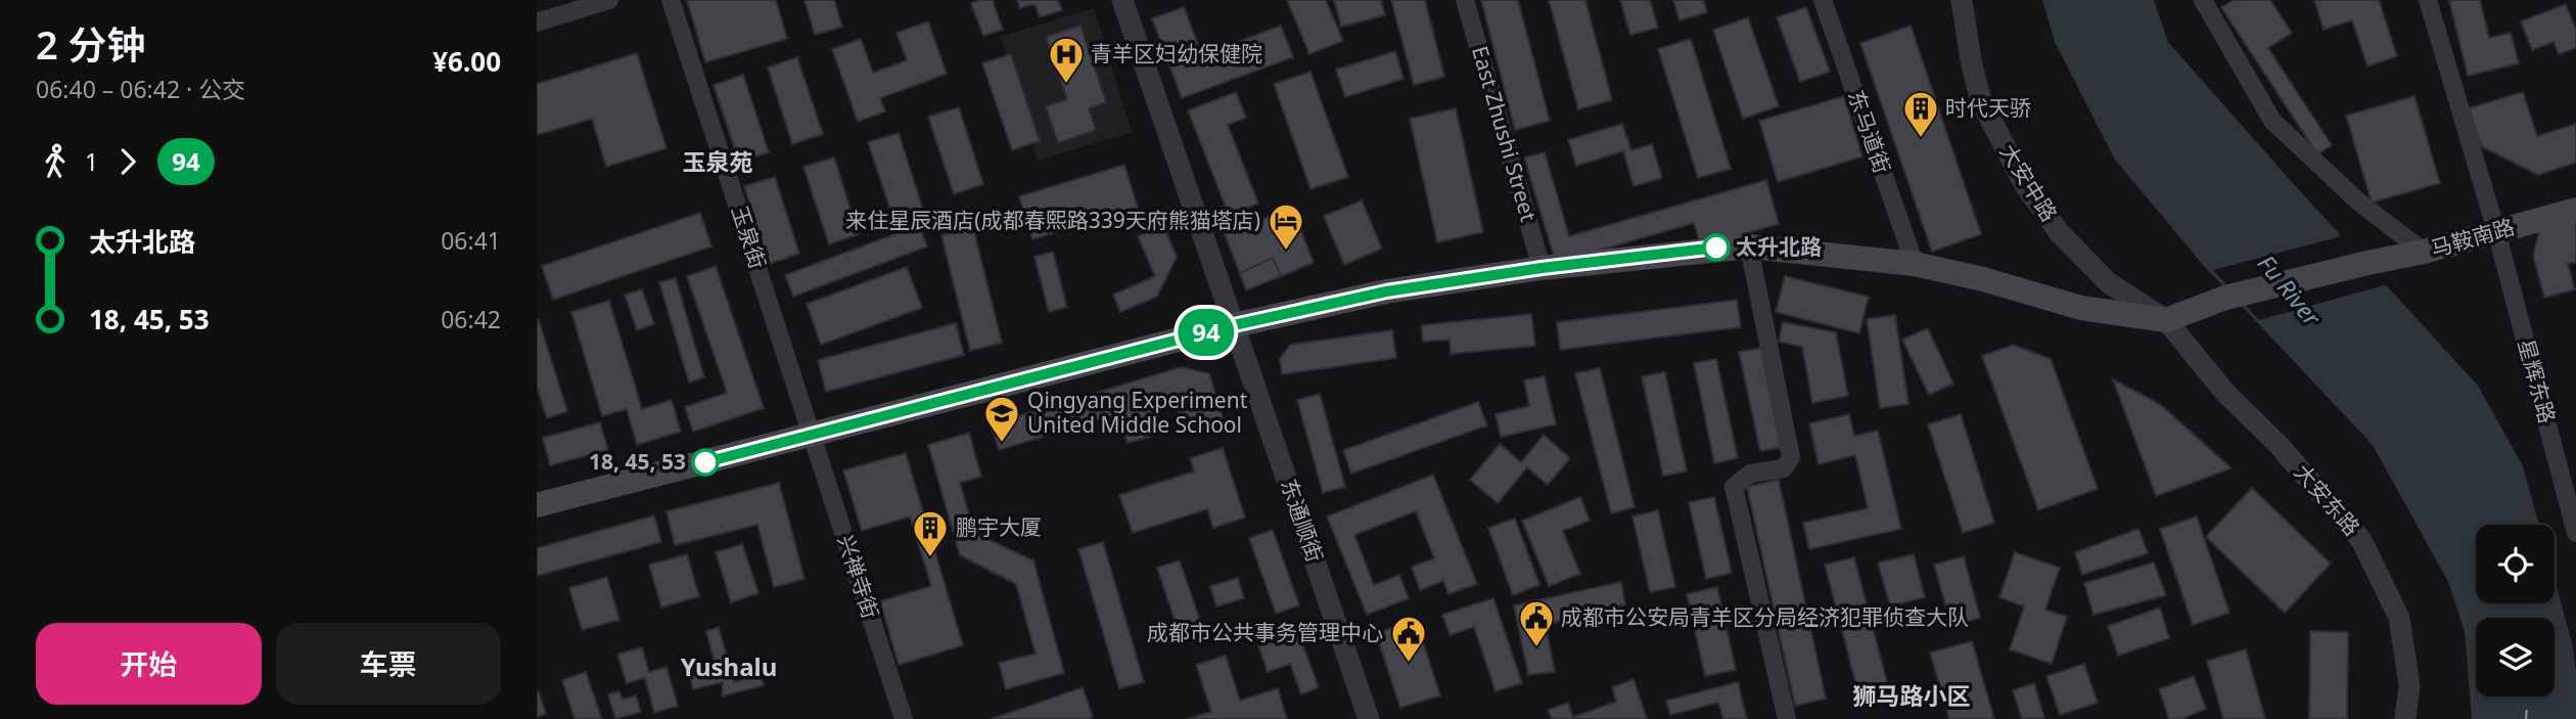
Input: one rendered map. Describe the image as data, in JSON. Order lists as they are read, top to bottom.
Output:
{
  "streets": {
    "main road": ["马鞍南路"],
    "street": [
      "东马道街",
      "East Zhushi Street",
      "大安中路",
      "玉泉街",
      "星辉东路",
      "大安东路",
      "东通顺街",
      "兴禅寺街"
    ]
  },
  "crossings": [
    ["大安中路", "马鞍南路"],
    ["大安中路", "大安东路"],
    ["玉泉街", "兴禅寺街"],
    ["马鞍南路", "星辉东路"],
    ["马鞍南路", "大安东路"]
  ],
  "districts": ["玉泉苑", "Yushalu", "狮马路小区"],
  "water": ["Fu River"],
  "places": {
    "hospital": ["青羊区妇幼保健院"],
    "building": ["时代天骄", "鹏宇大厦"],
    "other": ["太升北路", "18, 45, 53"],
    "hotel": ["来住星辰酒店(成都春熙路339天府熊猫塔店)"],
    "school or university": ["Qingyang Experiment United Middle School"],
    "public building": ["成都市公安局青羊区分局经济犯罪侦查大队", "成都市公共事务管理中心"]
  },
  "lines": ["bus line 94"],
  "page": {
    "heading": ["2 分钟", "06:40 – 06:42 · 公交", "¥6.00"],
    "on_map": "94",
    "legs": ["1", "94"],
    "list": [
      {
        "name": "太升北路",
        "value": "06:41"
      },
      {
        "name": "18, 45, 53",
        "value": "06:42"
      }
    ],
    "buttons": ["开始", "车票"]
  }
}
